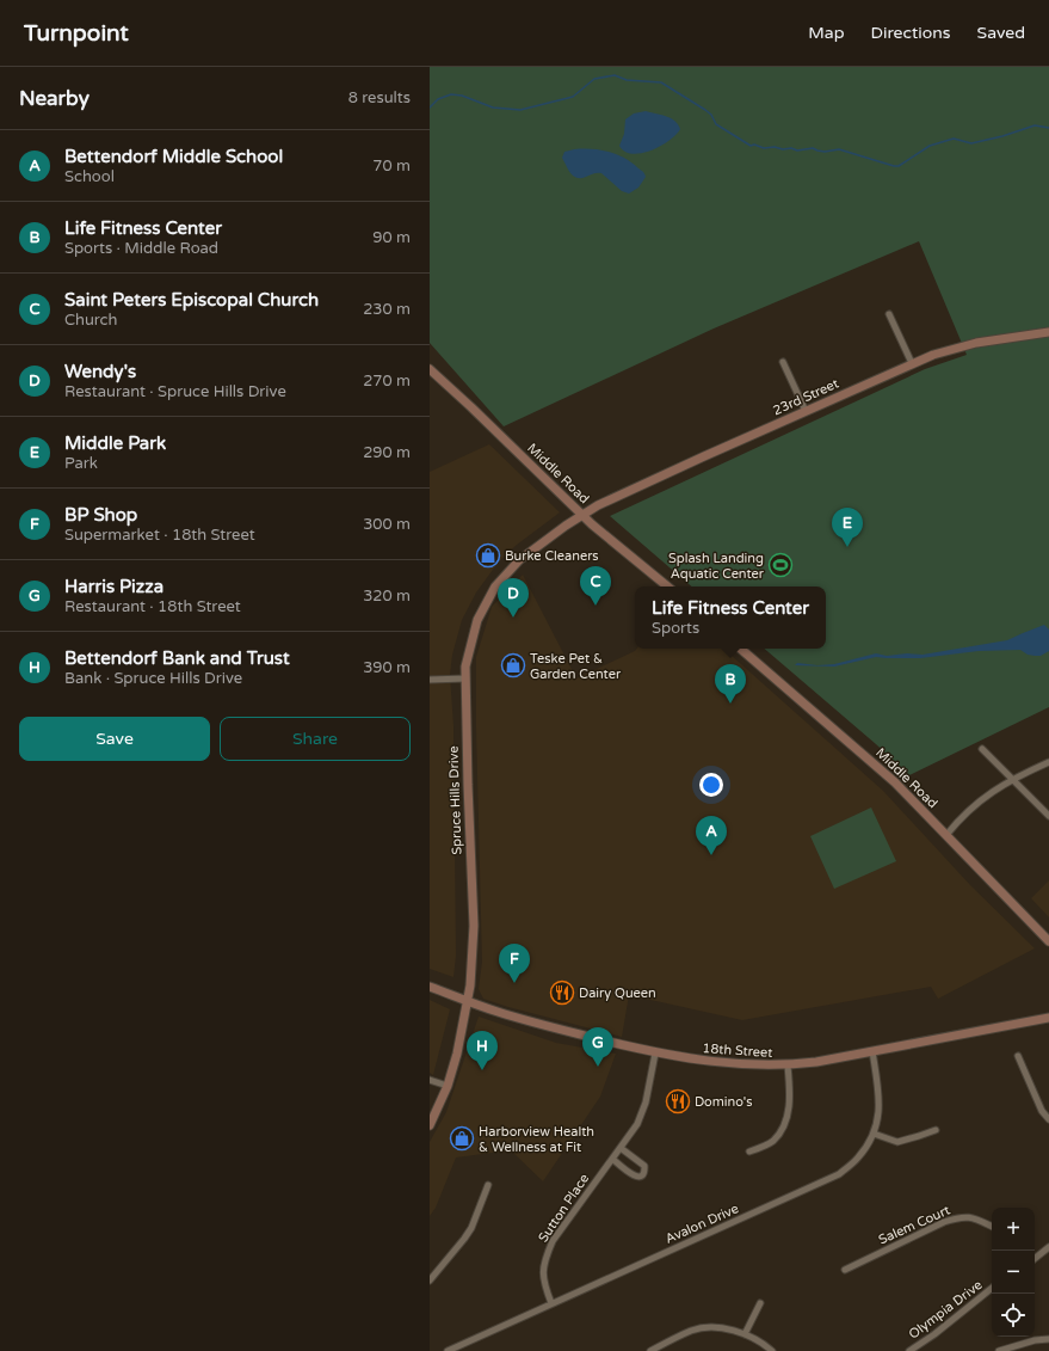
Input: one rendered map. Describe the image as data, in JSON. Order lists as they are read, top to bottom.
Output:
{
  "streets": {
    "main road": [
      "23rd Street",
      "Middle Road",
      "Spruce Hills Drive",
      "18th Street"
    ],
    "street": [
      "Sutton Place",
      "Avalon Drive",
      "Salem Court",
      "Olympia Drive"
    ]
  },
  "crossings": [
    ["23rd Street", "Middle Road"],
    ["23rd Street", "Spruce Hills Drive"],
    ["Middle Road", "Spruce Hills Drive"],
    ["Spruce Hills Drive", "18th Street"],
    ["18th Street", "Sutton Place"],
    ["18th Street", "Avalon Drive"],
    ["Sutton Place", "Avalon Drive"]
  ],
  "places": {
    "shop": ["Burke Cleaners", "Teske Pet & Garden Center", "Harborview Health & Wellness at Fit"],
    "sports": ["Splash Landing Aquatic Center"],
    "restaurant": ["Dairy Queen", "Domino's"]
  },
  "page": {
    "header": "Turnpoint",
    "nav": ["Map", "Directions", "Saved"],
    "heading": ["Nearby", "8 results"],
    "list": [
      {
        "mark": "A",
        "name": "Bettendorf Middle School",
        "note": "School",
        "value": "70 m"
      },
      {
        "mark": "B",
        "name": "Life Fitness Center",
        "note": "Sports · Middle Road",
        "value": "90 m"
      },
      {
        "mark": "C",
        "name": "Saint Peters Episcopal Church",
        "note": "Church",
        "value": "230 m"
      },
      {
        "mark": "D",
        "name": "Wendy's",
        "note": "Restaurant · Spruce Hills Drive",
        "value": "270 m"
      },
      {
        "mark": "E",
        "name": "Middle Park",
        "note": "Park",
        "value": "290 m"
      },
      {
        "mark": "F",
        "name": "BP Shop",
        "note": "Supermarket · 18th Street",
        "value": "300 m"
      },
      {
        "mark": "G",
        "name": "Harris Pizza",
        "note": "Restaurant · 18th Street",
        "value": "320 m"
      },
      {
        "mark": "H",
        "name": "Bettendorf Bank and Trust",
        "note": "Bank · Spruce Hills Drive",
        "value": "390 m"
      }
    ],
    "pins": [
      "E",
      "C",
      "D",
      "B",
      "A",
      "F",
      "G",
      "H"
    ],
    "popup": ["Life Fitness Center", "Sports"],
    "buttons": ["Save", "Share"],
    "map_buttons": ["+", "−"]
  }
}
